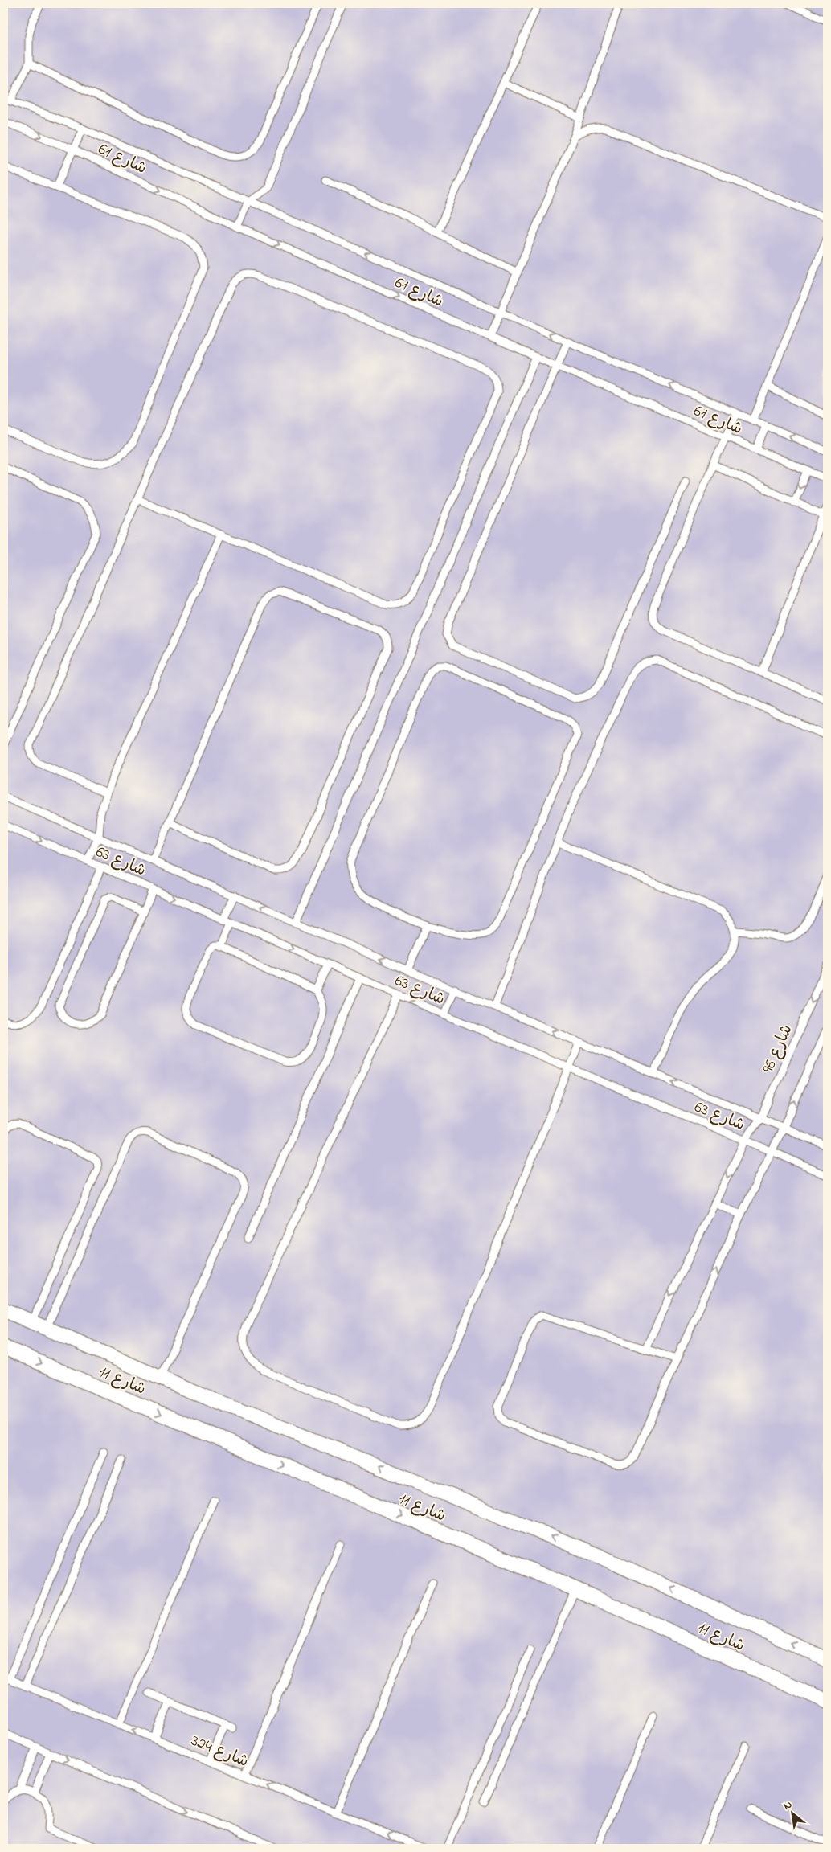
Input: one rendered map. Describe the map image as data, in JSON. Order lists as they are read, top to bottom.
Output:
{
  "streets": {
    "street": ["شارع 11"],
    "lane": [
      "شارع 61",
      "شارع 63",
      "شارع 96",
      "شارع 324"
    ]
  },
  "crossings": [
    ["شارع 63", "شارع 96"]
  ],
  "north": "top left"
}
